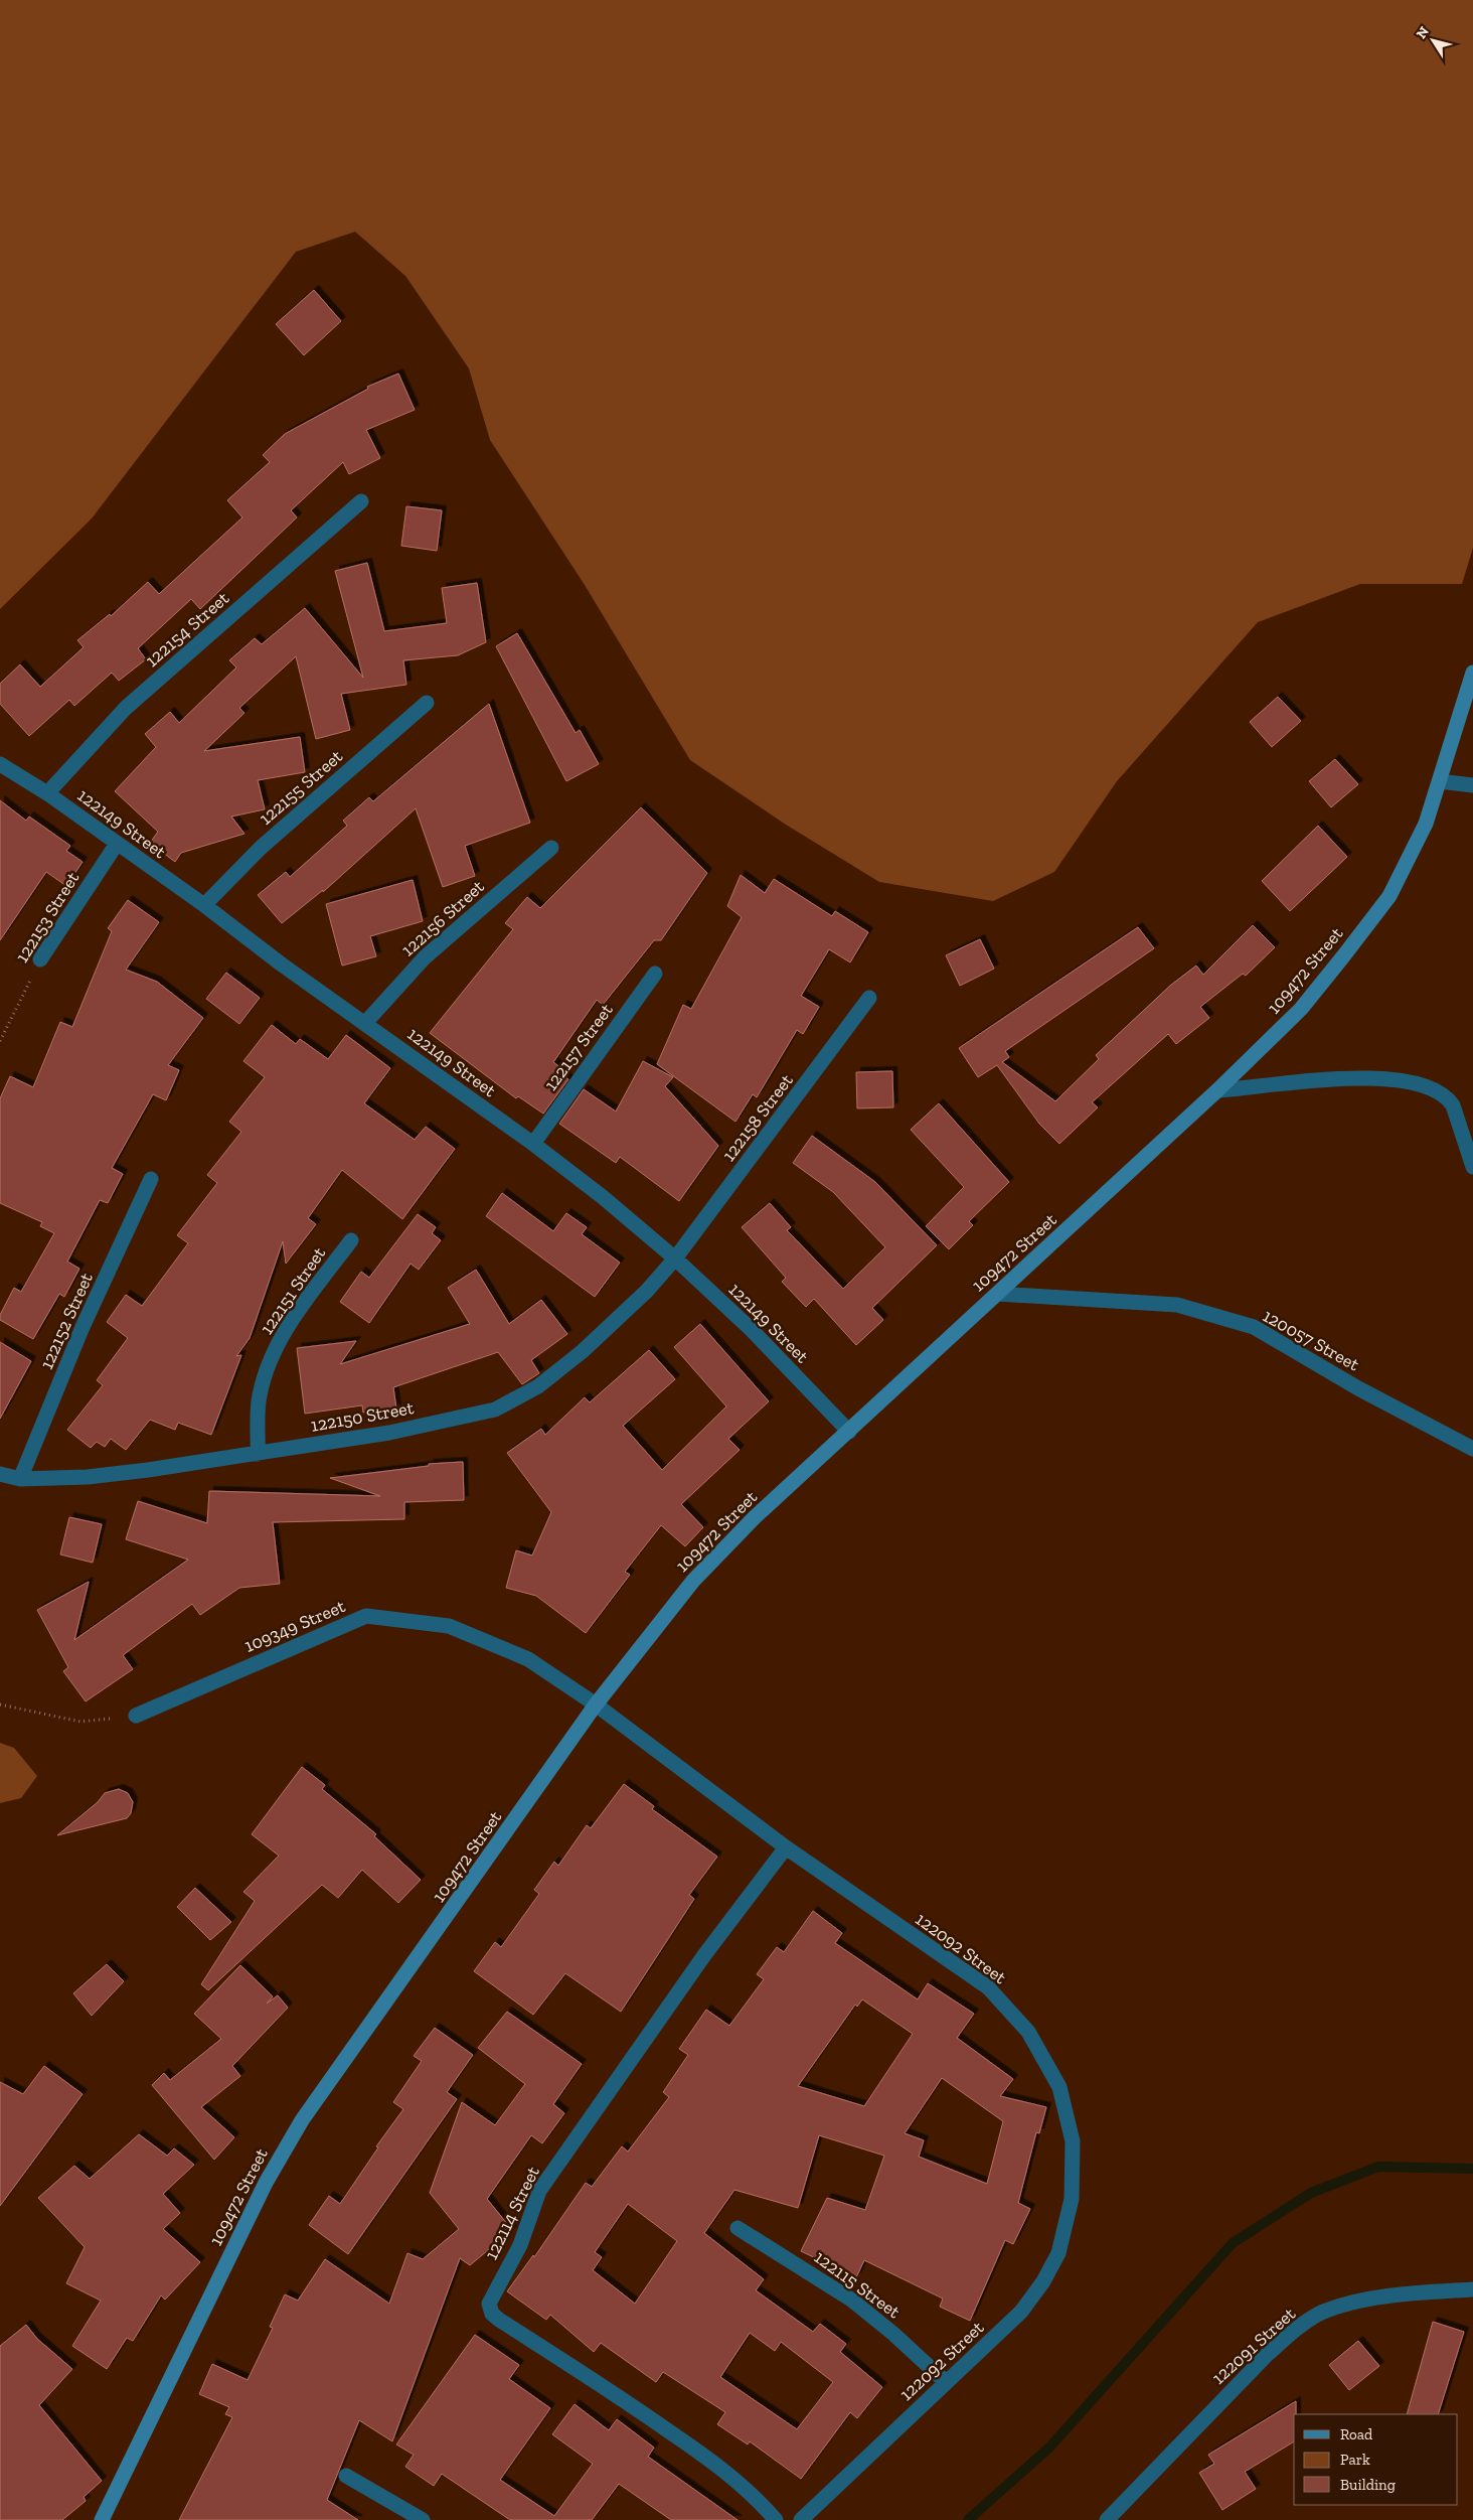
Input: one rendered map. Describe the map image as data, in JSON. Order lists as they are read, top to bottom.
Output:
{
  "streets": {
    "street": [
      "122154 Street",
      "122155 Street",
      "122149 Street",
      "122153 Street",
      "122156 Street",
      "109472 Street",
      "122157 Street",
      "122158 Street",
      "122151 Street",
      "122152 Street",
      "120057 Street",
      "122150 Street",
      "109349 Street",
      "122092 Street",
      "122114 Street",
      "122115 Street",
      "122091 Street"
    ]
  },
  "crossings": [
    ["122154 Street", "122149 Street"],
    ["122155 Street", "122149 Street"],
    ["122149 Street", "122153 Street"],
    ["122149 Street", "122156 Street"],
    ["122149 Street", "109472 Street"],
    ["122149 Street", "122157 Street"],
    ["122149 Street", "122158 Street"],
    ["122149 Street", "122150 Street"],
    ["109472 Street", "120057 Street"],
    ["109472 Street", "109349 Street"],
    ["109472 Street", "122092 Street"],
    ["122158 Street", "122150 Street"],
    ["122151 Street", "122150 Street"],
    ["122152 Street", "122150 Street"],
    ["109349 Street", "122092 Street"],
    ["122092 Street", "122114 Street"],
    ["122092 Street", "122115 Street"]
  ],
  "legend": ["Road", "Park", "Building"],
  "north": "top left"
}
